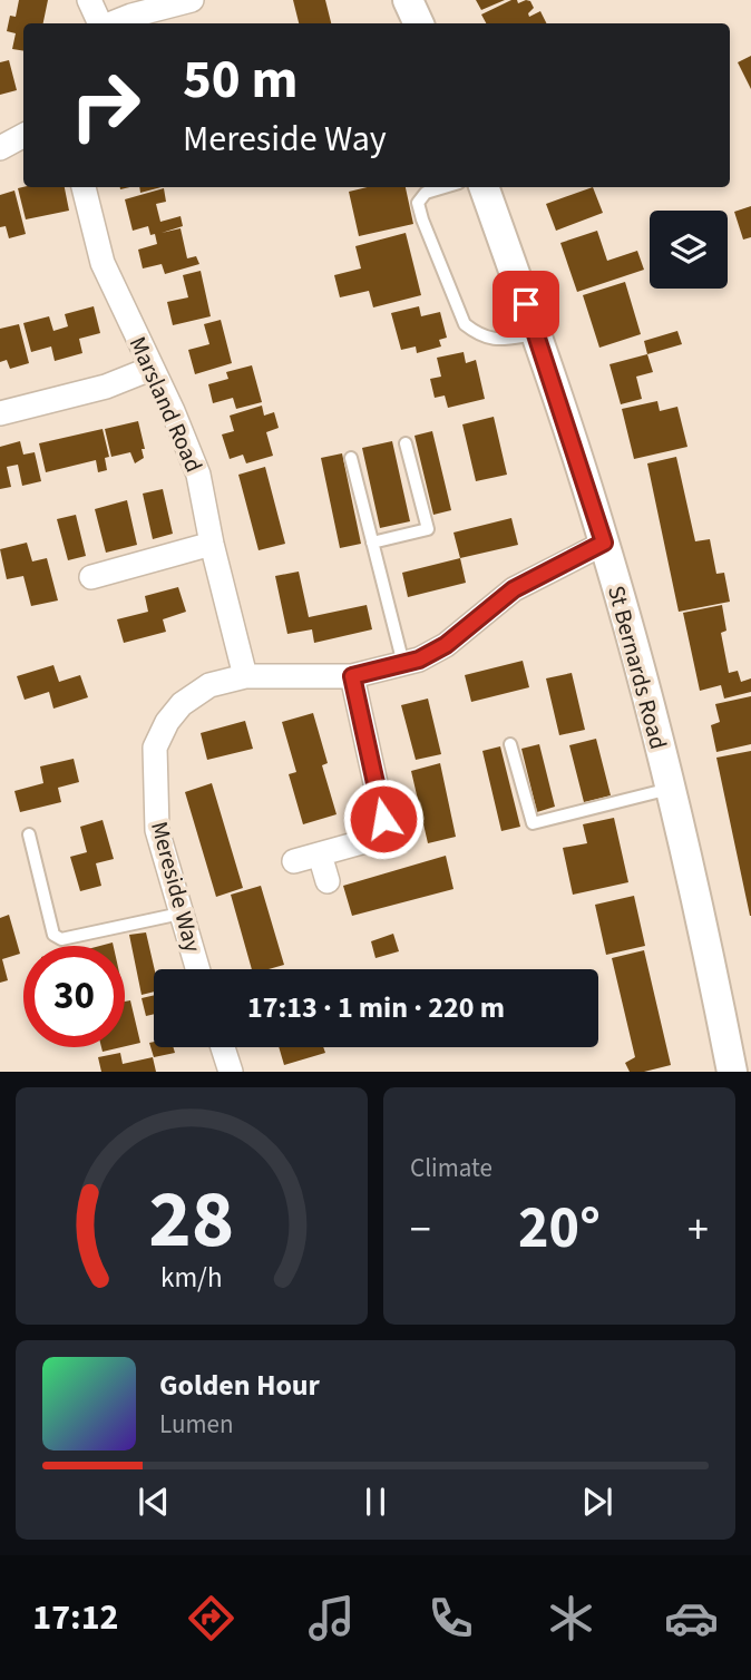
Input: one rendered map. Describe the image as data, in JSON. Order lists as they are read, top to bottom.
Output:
{
  "streets": {
    "street": ["Marsland Road", "St Bernards Road", "Mereside Way"]
  },
  "crossings": [
    ["Marsland Road", "Mereside Way"],
    ["St Bernards Road", "Mereside Way"]
  ],
  "page": {
    "turn": ["50 m", "Mereside Way"],
    "limit": "30",
    "trip": "17:13 · 1 min · 220 m",
    "tile": "Climate",
    "heat": ["−", "20°", "+"],
    "song": ["Golden Hour", "Lumen"],
    "tabs": "17:12",
    "gauge": ["28", "km/h"]
  }
}
